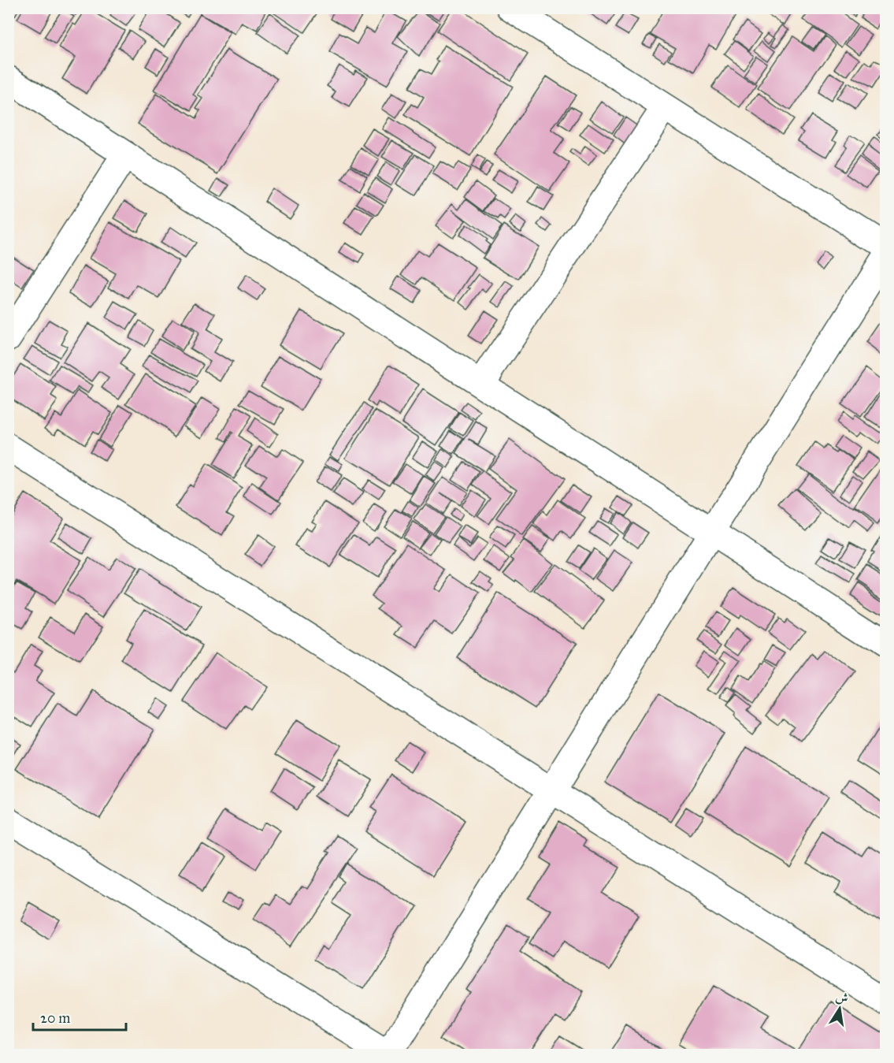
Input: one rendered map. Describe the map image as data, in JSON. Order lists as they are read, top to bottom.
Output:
{
  "scale_bar": "20 m",
  "north": "top"
}
